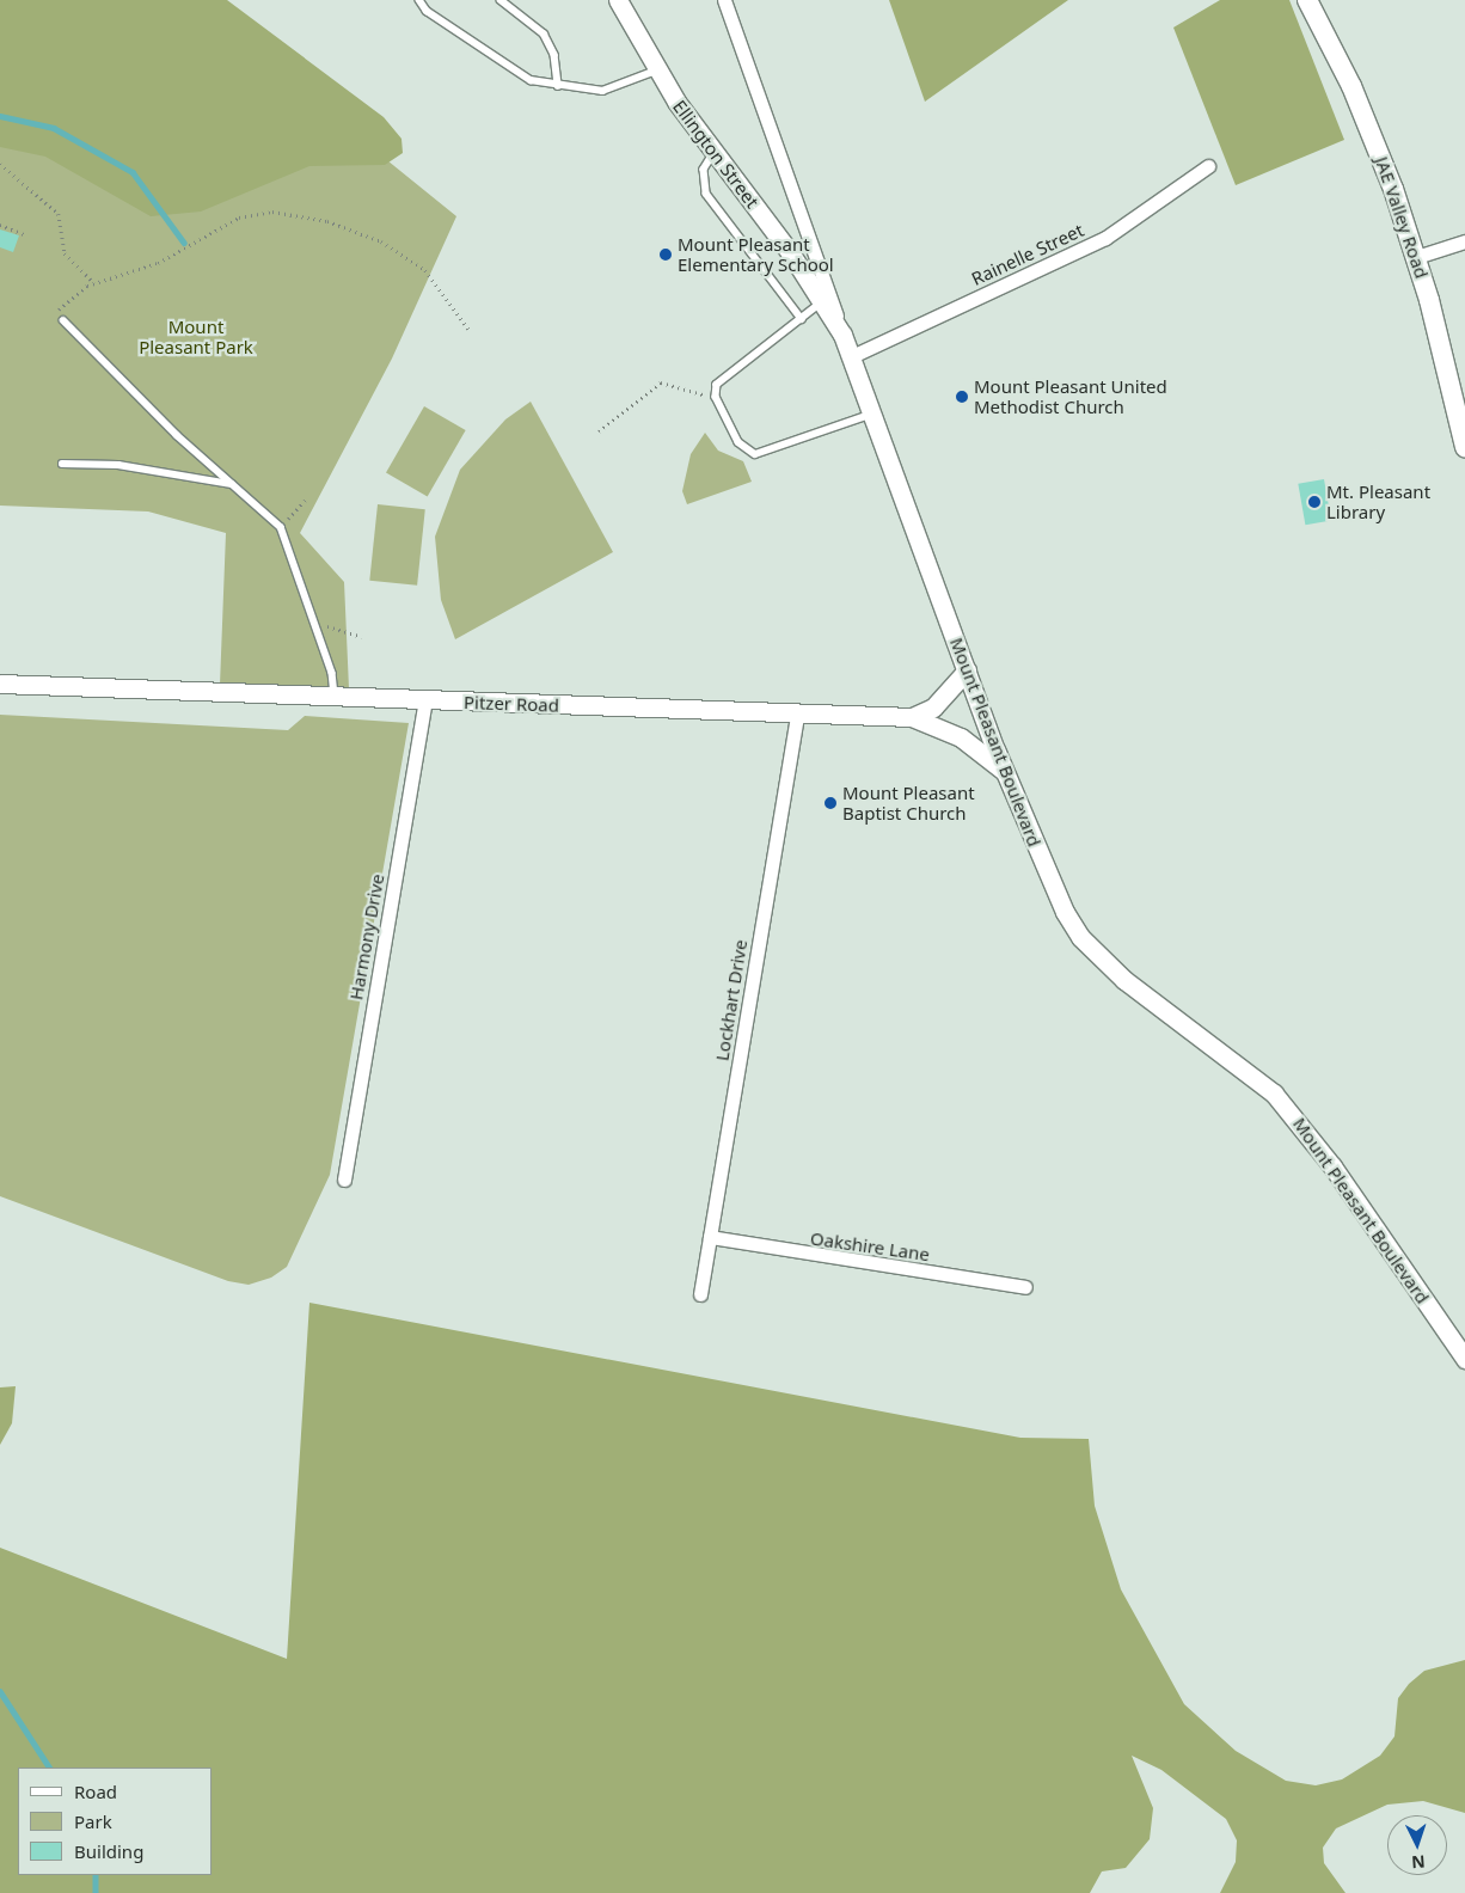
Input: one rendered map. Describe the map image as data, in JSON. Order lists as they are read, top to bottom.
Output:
{
  "streets": {
    "main road": ["JAE Valley Road"],
    "street": [
      "Ellington Street",
      "Rainelle Street",
      "Pitzer Road",
      "Mount Pleasant Boulevard",
      "Harmony Drive",
      "Lockhart Drive",
      "Oakshire Lane"
    ]
  },
  "crossings": [
    ["Ellington Street", "Mount Pleasant Boulevard"],
    ["Rainelle Street", "Mount Pleasant Boulevard"],
    ["Pitzer Road", "Mount Pleasant Boulevard"],
    ["Pitzer Road", "Harmony Drive"],
    ["Pitzer Road", "Lockhart Drive"],
    ["Lockhart Drive", "Oakshire Lane"]
  ],
  "parks": ["Mount Pleasant Park"],
  "places": [
    "Mount Pleasant Elementary School",
    "Mount Pleasant United Methodist Church",
    "Mt. Pleasant Library",
    "Mount Pleasant Baptist Church"
  ],
  "legend": ["Road", "Park", "Building"],
  "north": "bottom"
}
